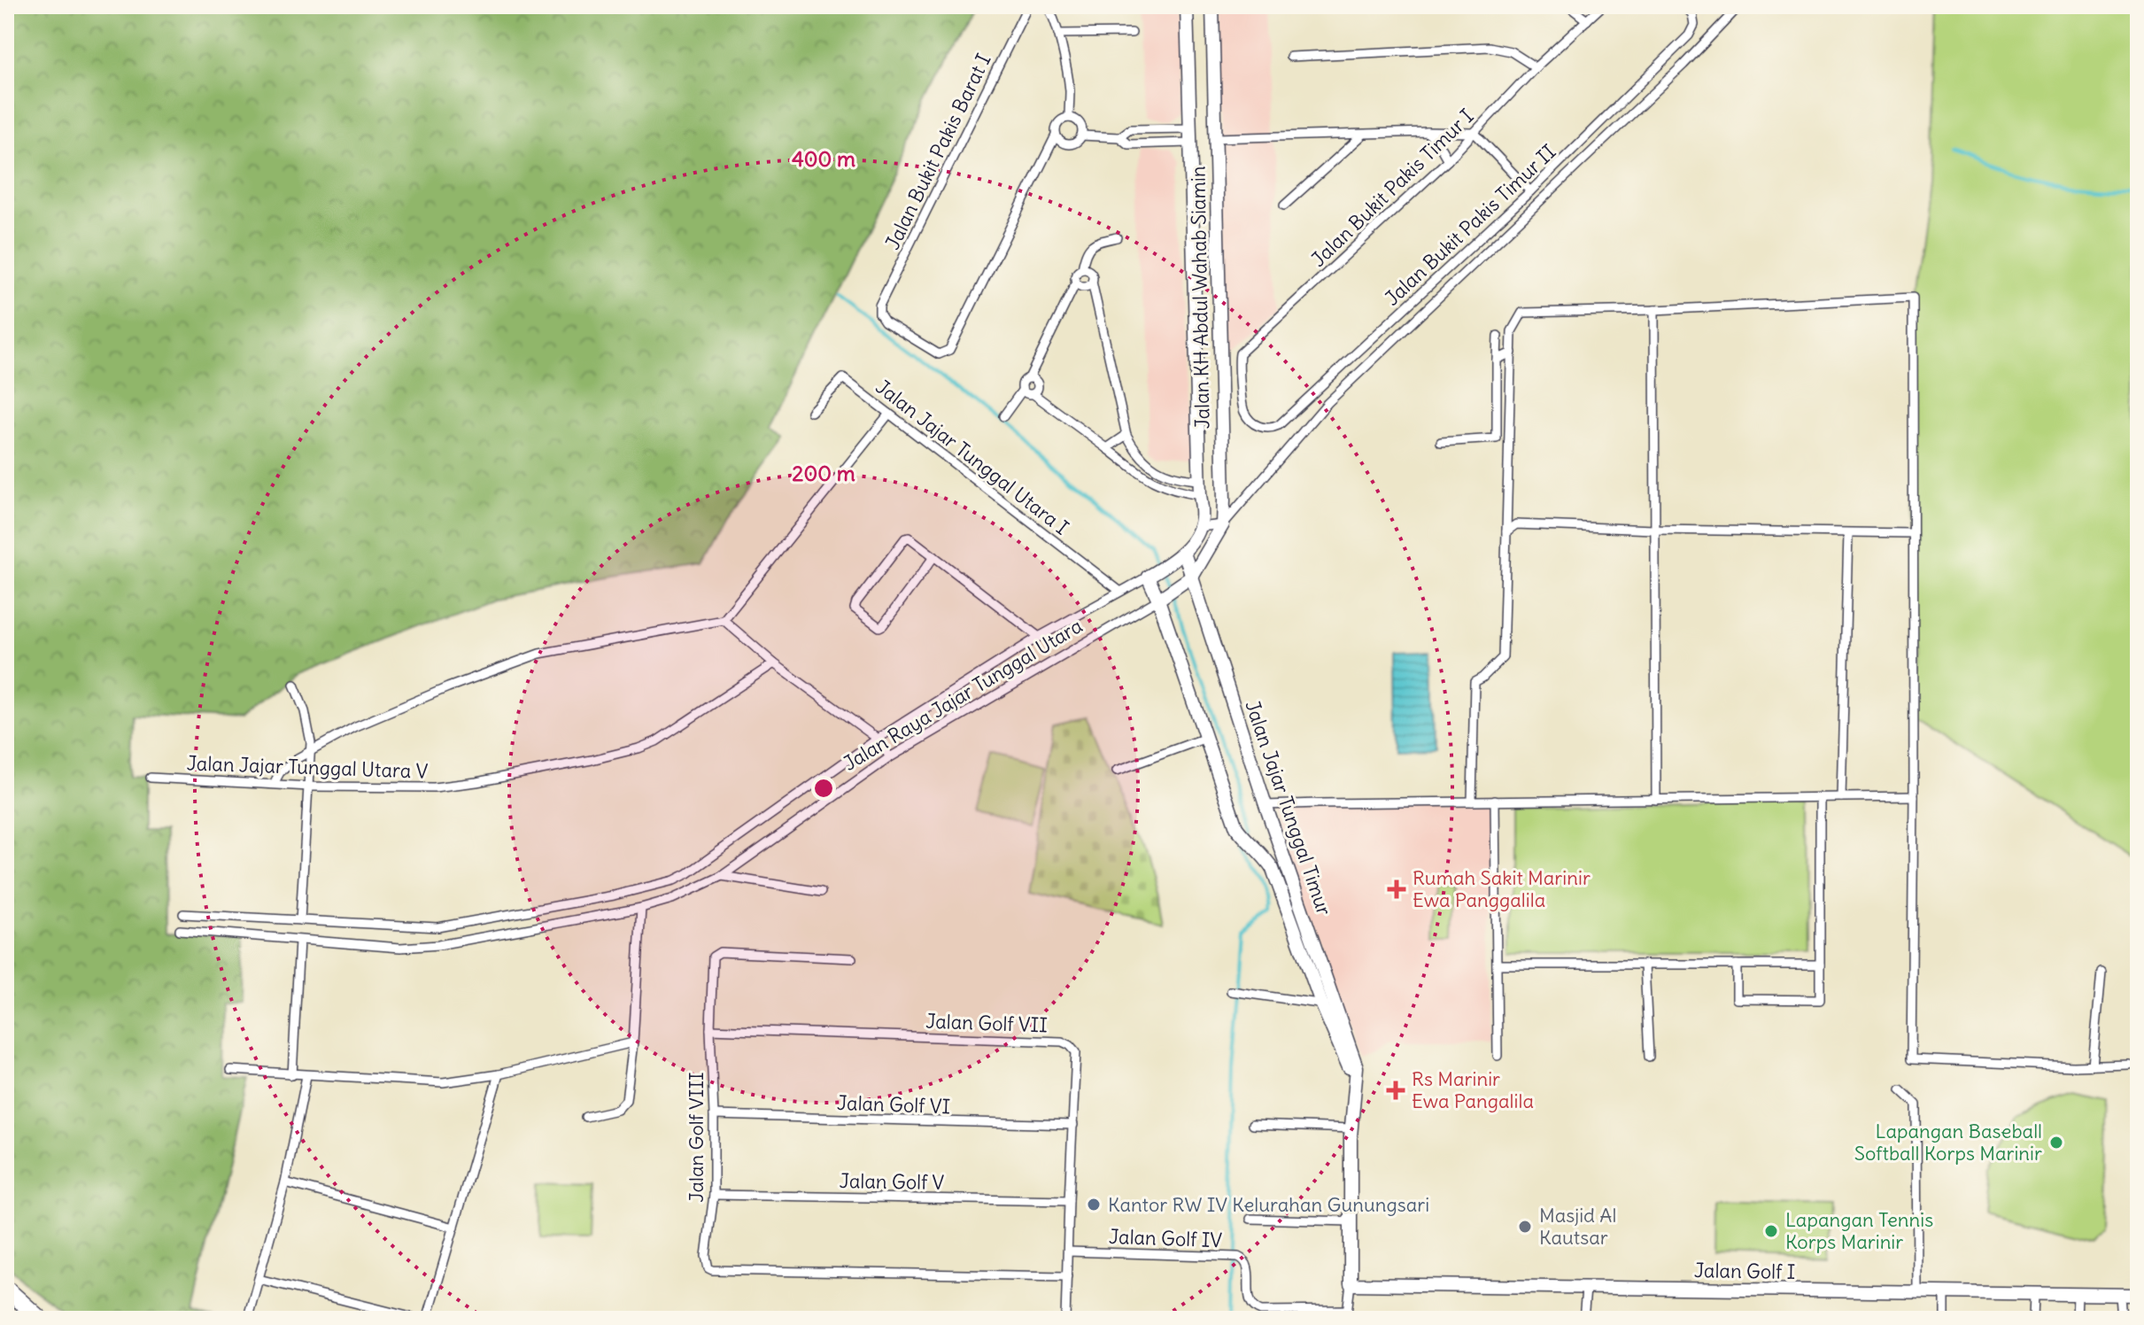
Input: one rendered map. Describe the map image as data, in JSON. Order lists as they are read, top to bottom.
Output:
{
  "streets": {
    "main road": [
      "Jalan KH Abdul Wahab Siamin",
      "Jalan Raya Jajar Tunggal Utara",
      "Jalan Jajar Tunggal Timur",
      "Jalan Golf I"
    ],
    "street": [
      "Jalan Bukit Pakis Barat I",
      "Jalan Bukit Pakis Timur I",
      "Jalan Bukit Pakis Timur II",
      "Jalan Jajar Tunggal Utara I",
      "Jalan Jajar Tunggal Utara V",
      "Jalan Golf VII",
      "Jalan Golf VI",
      "Jalan Golf VIII",
      "Jalan Golf V",
      "Jalan Golf IV"
    ]
  },
  "crossings": [
    ["Jalan Bukit Pakis Timur I", "Jalan Bukit Pakis Timur II"],
    ["Jalan KH Abdul Wahab Siamin", "Jalan Raya Jajar Tunggal Utara"],
    ["Jalan KH Abdul Wahab Siamin", "Jalan Jajar Tunggal Timur"],
    ["Jalan Jajar Tunggal Utara I", "Jalan Raya Jajar Tunggal Utara"],
    ["Jalan Raya Jajar Tunggal Utara", "Jalan Jajar Tunggal Timur"],
    ["Jalan Jajar Tunggal Timur", "Jalan Golf I"],
    ["Jalan Golf VII", "Jalan Golf VI"],
    ["Jalan Golf VII", "Jalan Golf VIII"],
    ["Jalan Golf VII", "Jalan Golf V"],
    ["Jalan Golf VII", "Jalan Golf IV"],
    ["Jalan Golf VI", "Jalan Golf VIII"],
    ["Jalan Golf VIII", "Jalan Golf V"]
  ],
  "places": {
    "health": ["Rumah Sakit Marinir Ewa Panggalila", "Rs Marinir Ewa Pangalila"],
    "other": [
      "Lapangan Baseball Softball Korps Marinir",
      "Kantor RW IV Kelurahan Gunungsari",
      "Masjid Al Kautsar",
      "Lapangan Tennis Korps Marinir"
    ]
  },
  "rings": ["400 m", "200 m"]
}
